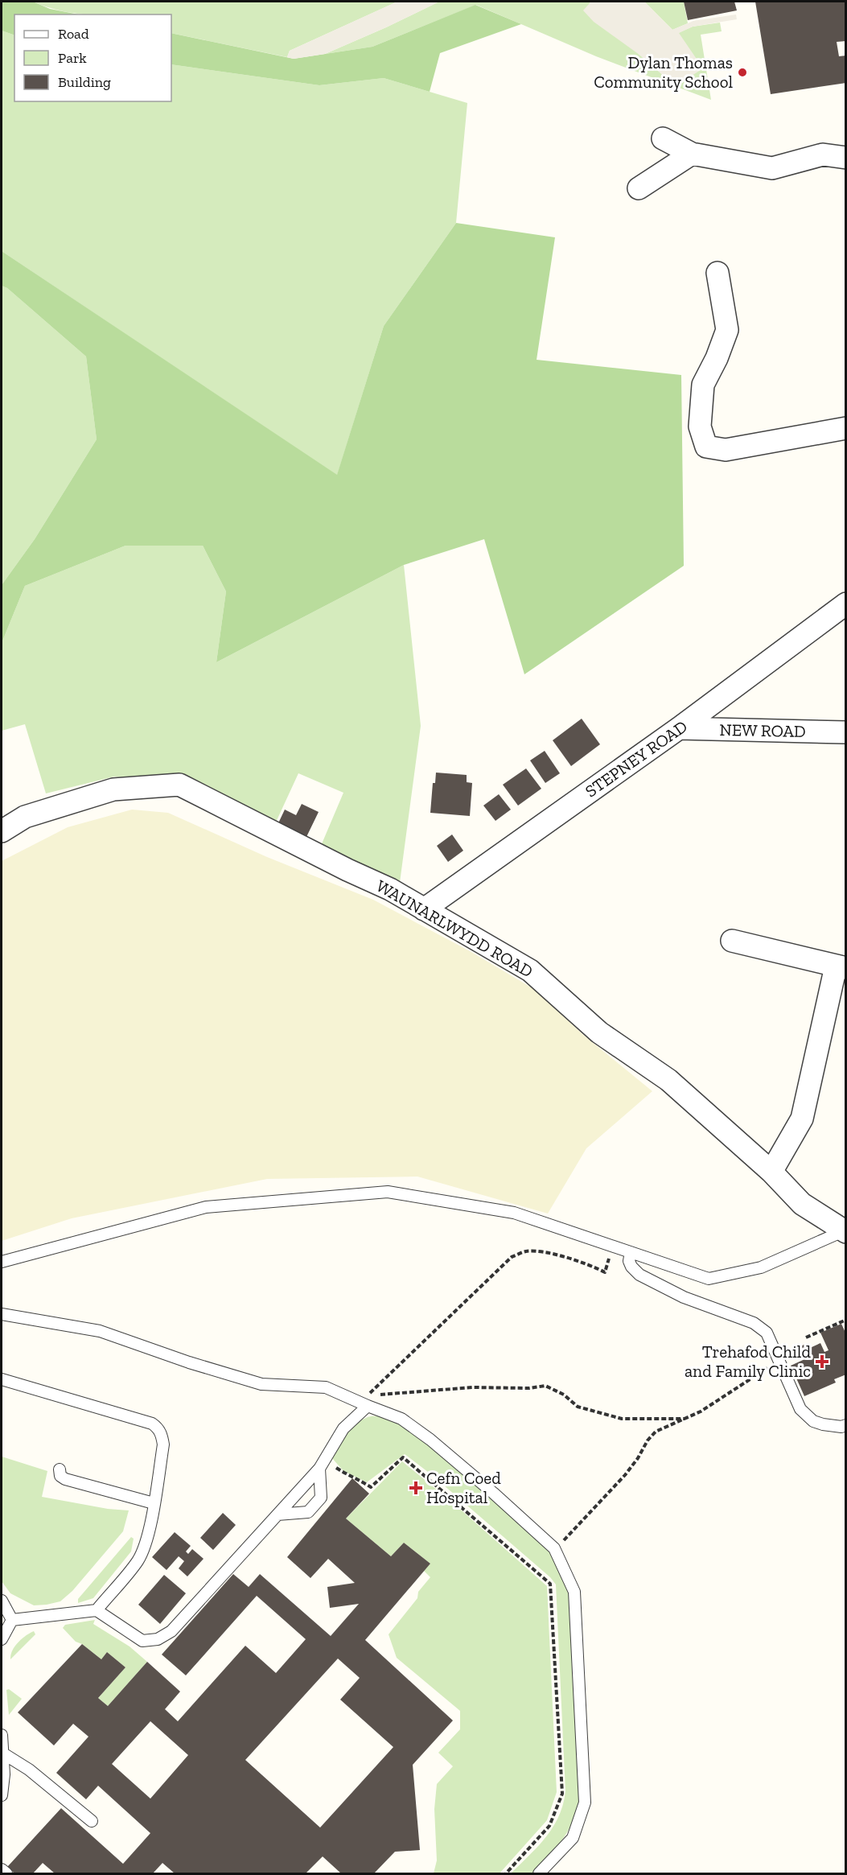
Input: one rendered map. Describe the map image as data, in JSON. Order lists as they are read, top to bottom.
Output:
{
  "streets": {
    "street": ["NEW ROAD", "STEPNEY ROAD", "WAUNARLWYDD ROAD"]
  },
  "crossings": [
    ["NEW ROAD", "STEPNEY ROAD"],
    ["STEPNEY ROAD", "WAUNARLWYDD ROAD"]
  ],
  "places": {
    "other": ["Dylan Thomas Community School"],
    "health": ["Trehafod Child and Family Clinic", "Cefn Coed Hospital"]
  },
  "legend": ["Road", "Park", "Building"]
}
